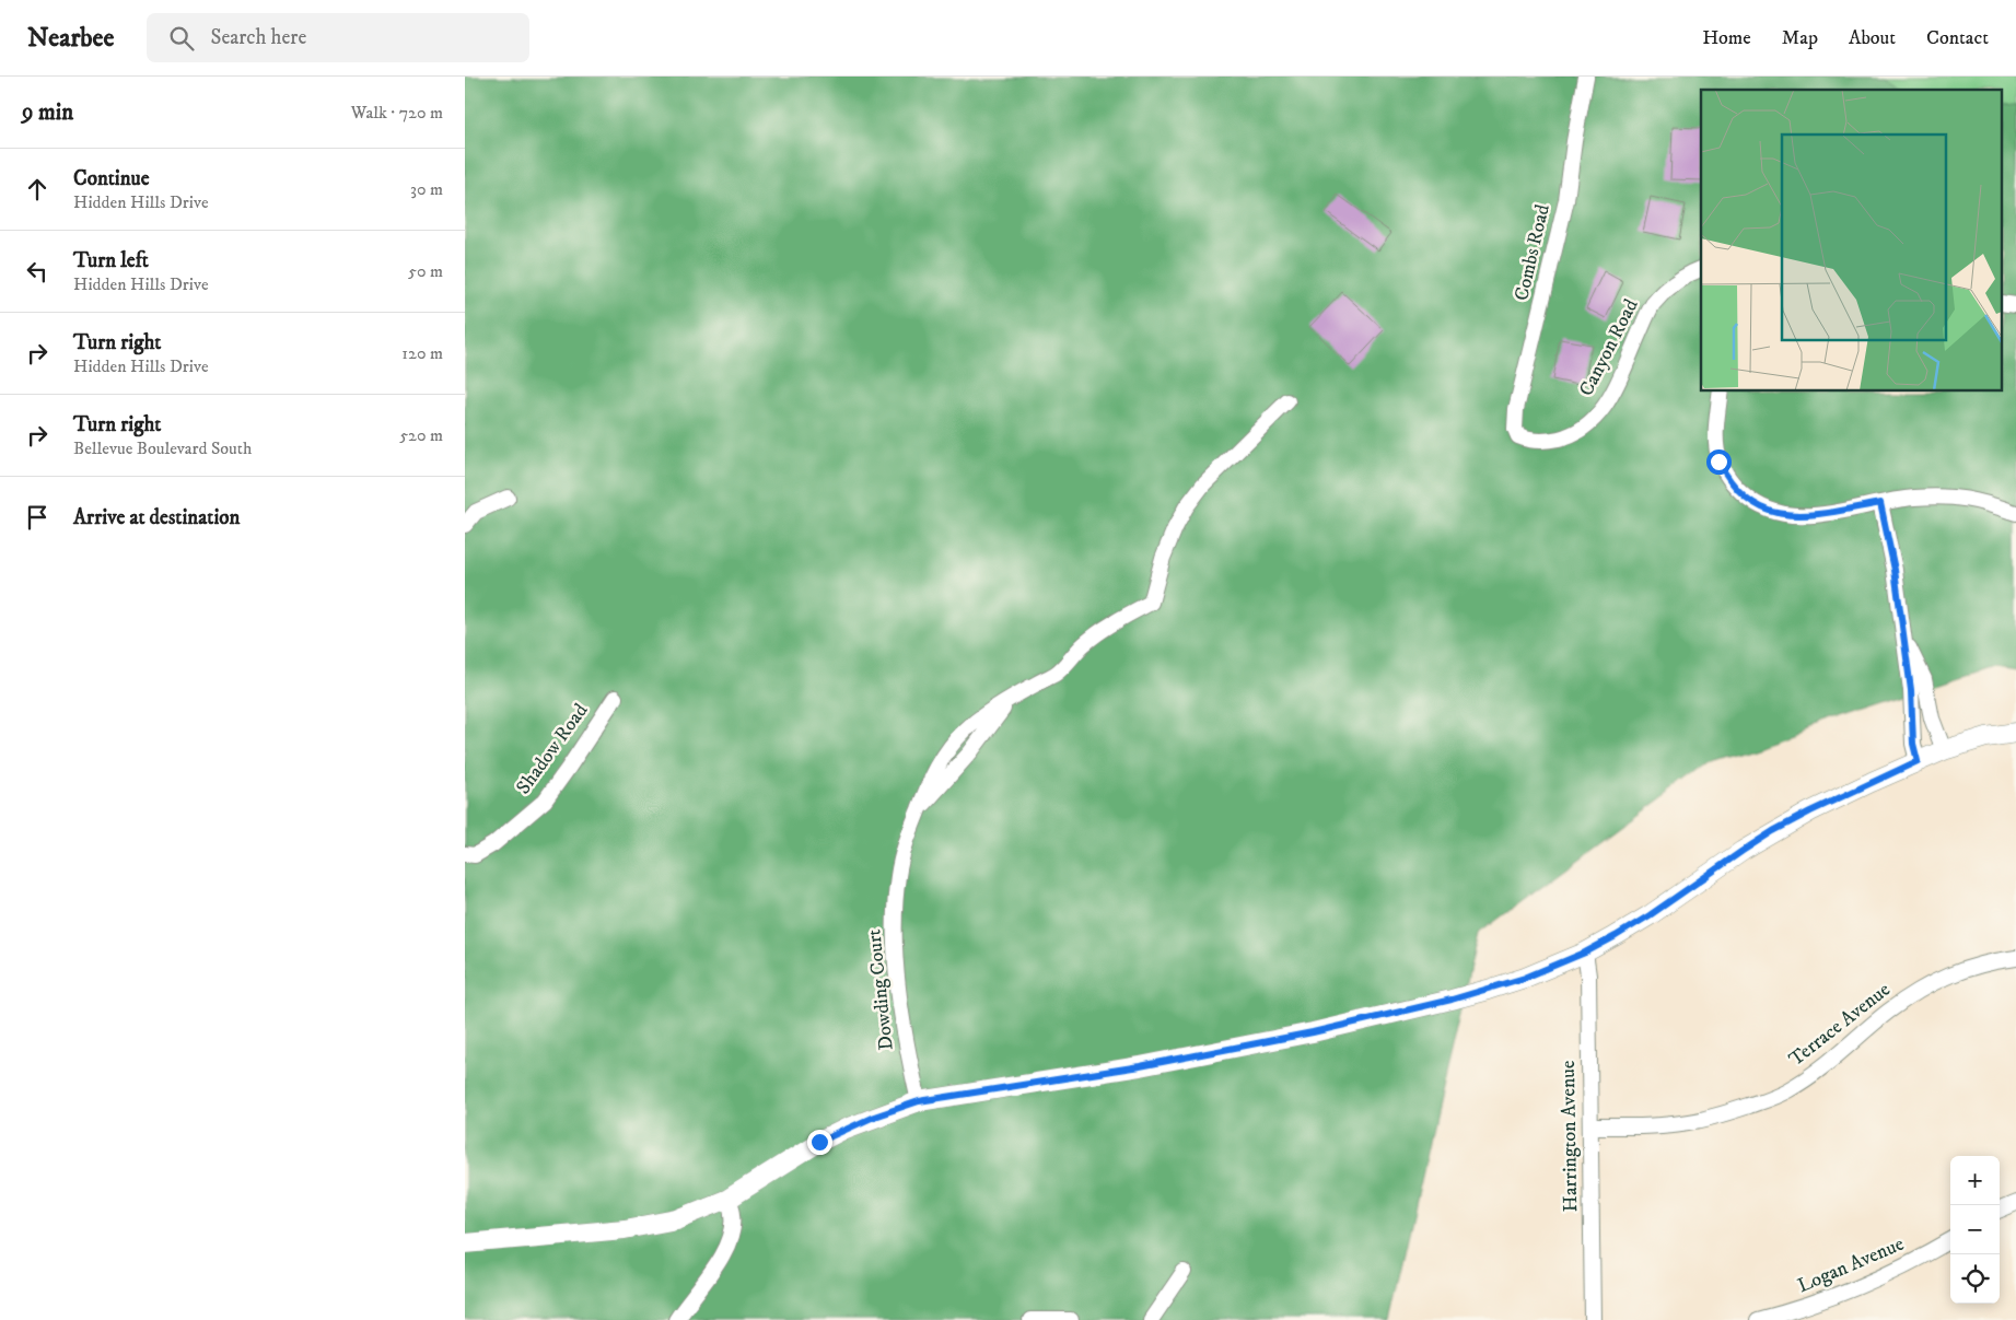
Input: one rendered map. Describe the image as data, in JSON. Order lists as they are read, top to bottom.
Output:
{
  "streets": {
    "street": [
      "Combs Road",
      "Canyon Road",
      "Shadow Road",
      "Dowding Court",
      "Terrace Avenue",
      "Harrington Avenue",
      "Logan Avenue"
    ]
  },
  "crossings": [
    ["Combs Road", "Canyon Road"],
    ["Terrace Avenue", "Harrington Avenue"]
  ],
  "page": {
    "header": "Nearbee",
    "search": "Search here",
    "nav": [
      "Home",
      "Map",
      "About",
      "Contact"
    ],
    "heading": ["9 min", "Walk · 720 m"],
    "list": [
      ["Continue", "Hidden Hills Drive", "30 m"],
      ["Turn left", "Hidden Hills Drive", "50 m"],
      ["Turn right", "Hidden Hills Drive", "120 m"],
      ["Turn right", "Bellevue Boulevard South", "520 m"],
      "Arrive at destination"
    ],
    "map_buttons": ["+", "−"]
  }
}
